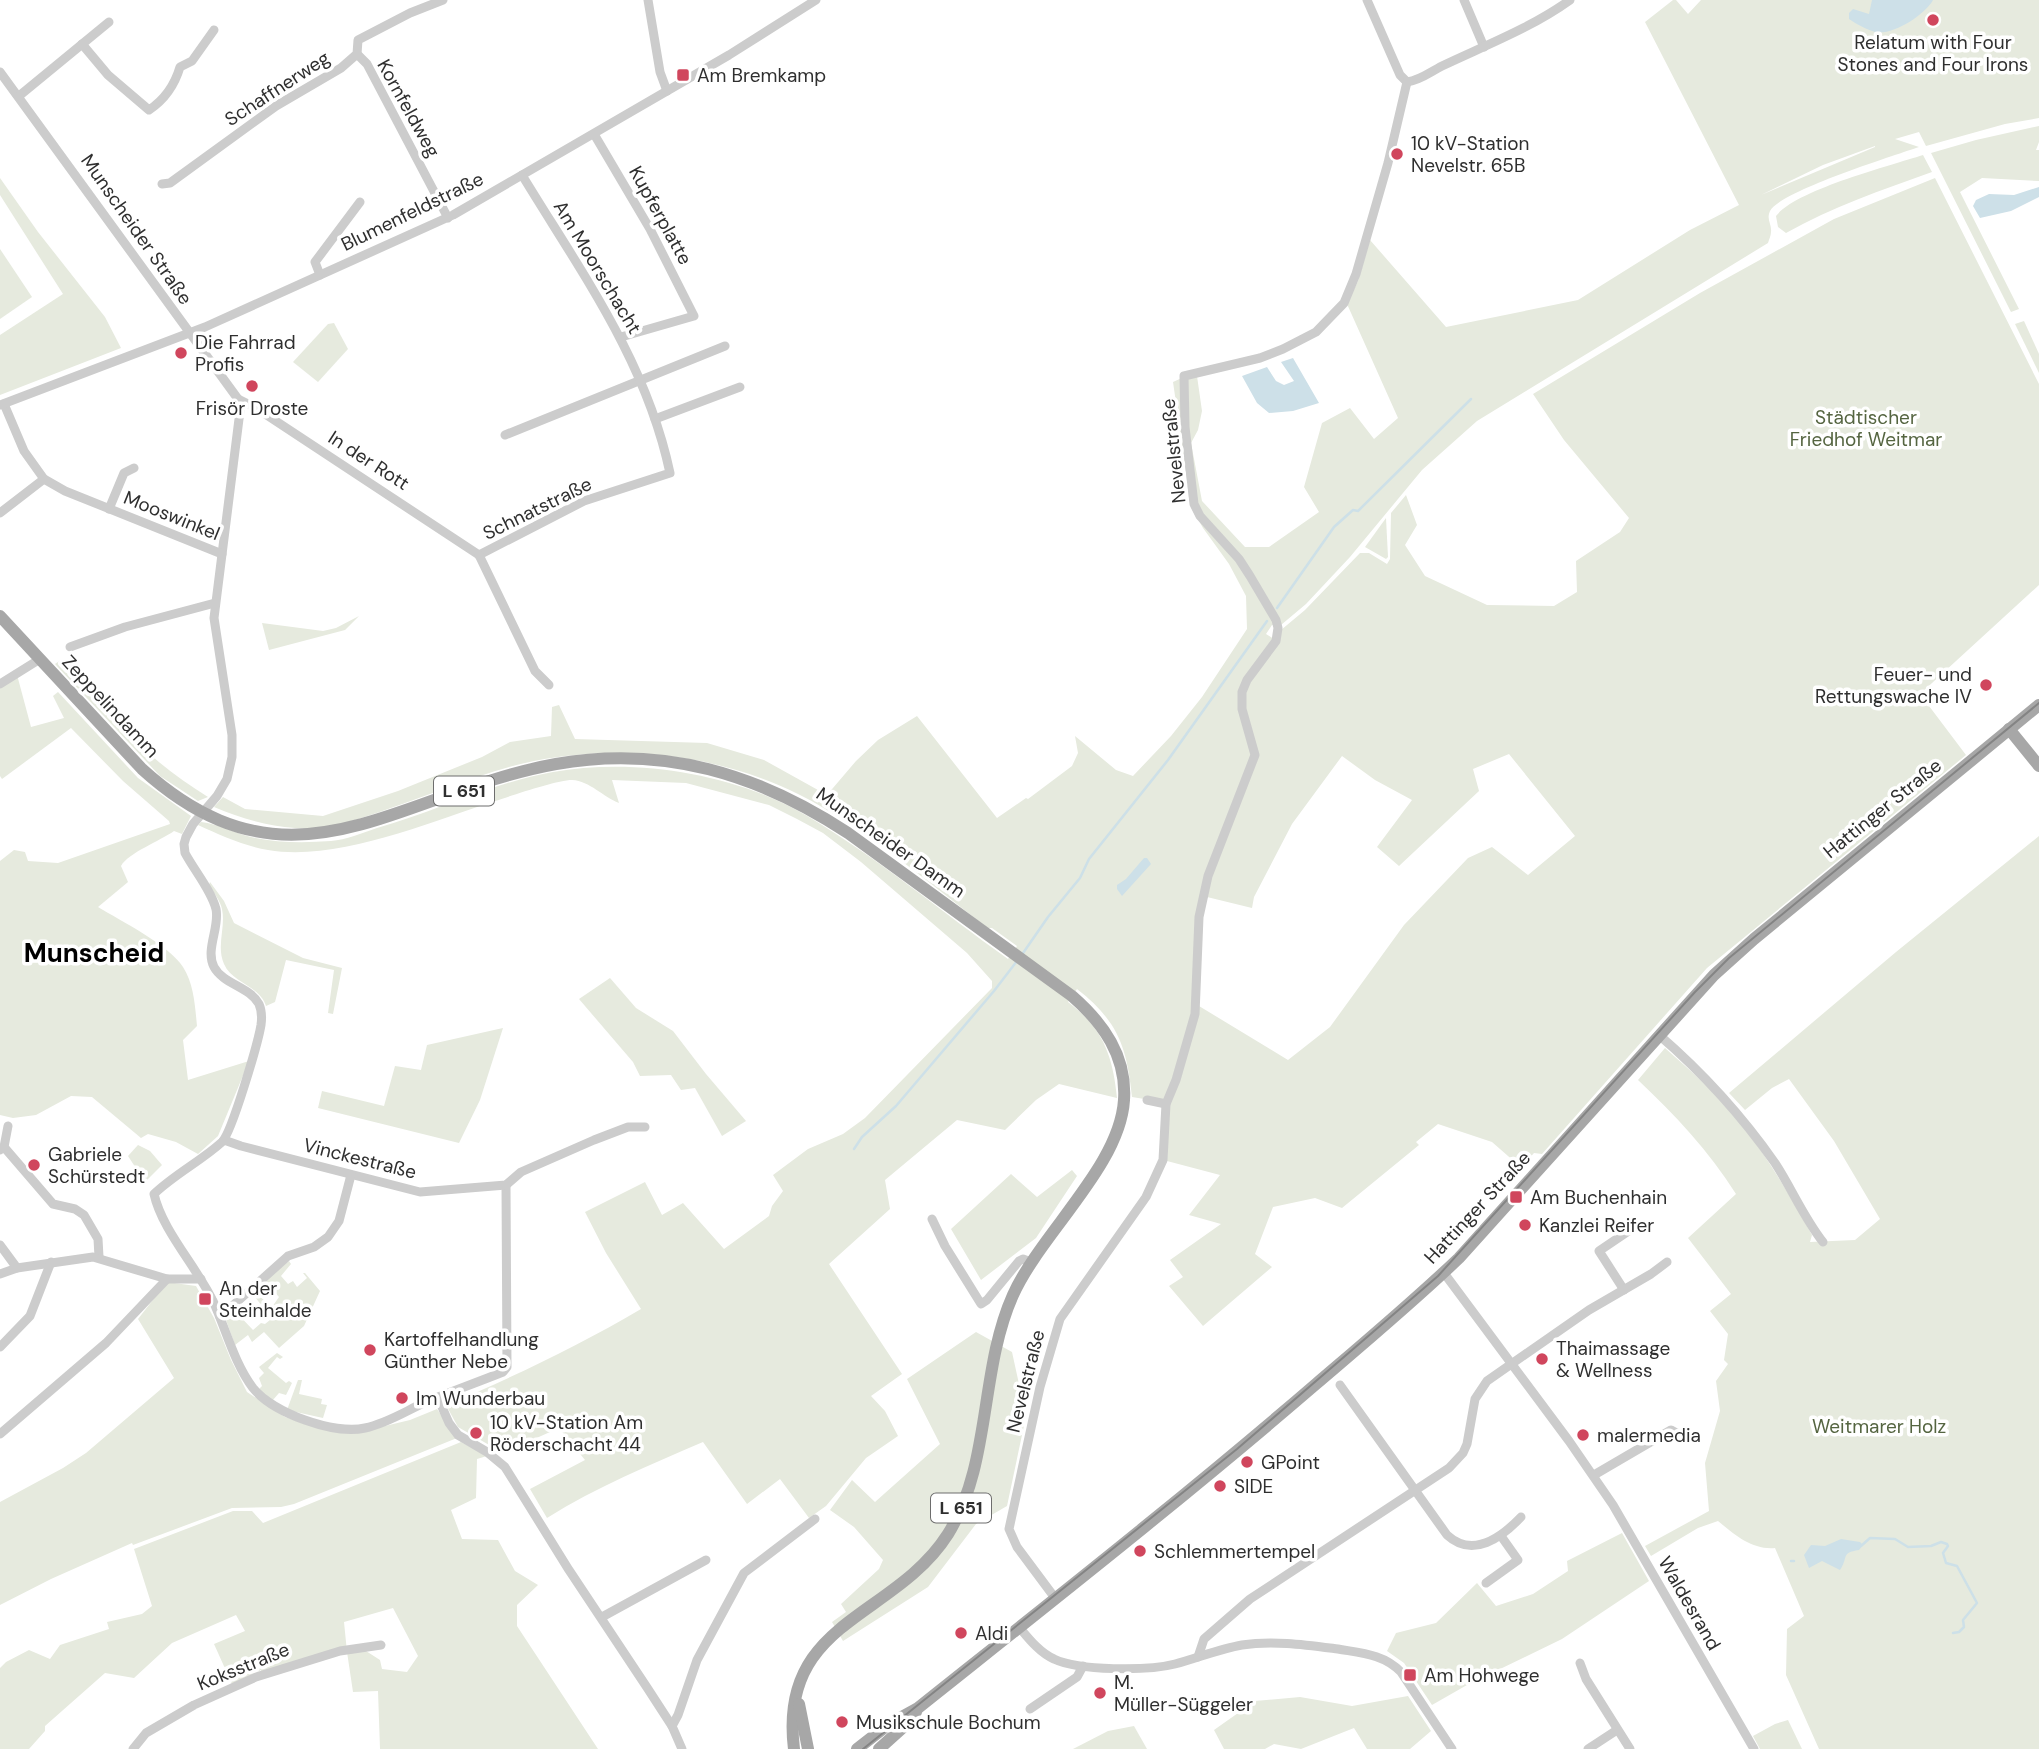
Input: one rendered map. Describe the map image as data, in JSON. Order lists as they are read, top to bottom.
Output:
{
  "streets": {
    "main road": [
      "Zeppelindamm",
      "L 651",
      "Hattinger Straße",
      "Munscheider Damm"
    ],
    "street": [
      "Schaffnerweg",
      "Kornfeldweg",
      "Blumenfeldstraße",
      "Kupferplatte",
      "Munscheider Straße",
      "Am Moorschacht",
      "Nevelstraße",
      "In der Rott",
      "Schnatstraße",
      "Mooswinkel",
      "Vinckestraße",
      "Waldesrand",
      "Koksstraße"
    ]
  },
  "crossings": [
    ["Schaffnerweg", "Kornfeldweg"],
    ["Kornfeldweg", "Blumenfeldstraße"],
    ["Blumenfeldstraße", "Kupferplatte"],
    ["Blumenfeldstraße", "Munscheider Straße"],
    ["Blumenfeldstraße", "Am Moorschacht"],
    ["Blumenfeldstraße", "Mooswinkel"],
    ["Kupferplatte", "Am Moorschacht"],
    ["Munscheider Straße", "In der Rott"],
    ["Am Moorschacht", "Schnatstraße"],
    ["Nevelstraße", "Hattinger Straße"],
    ["In der Rott", "Schnatstraße"],
    ["Zeppelindamm", "Munscheider Damm"],
    ["Hattinger Straße", "Waldesrand"]
  ],
  "districts": ["Munscheid"],
  "parks": ["Städtischer Friedhof Weitmar", "Weitmarer Holz"],
  "places": {
    "other": [
      "Relatum with Four Stones and Four Irons",
      "10 kV-Station Nevelstr. 65B",
      "Die Fahrrad Profis",
      "Frisör Droste",
      "Feuer- und Rettungswache IV",
      "Gabriele Schürstedt",
      "Kanzlei Reifer",
      "Kartoffelhandlung Günther Nebe",
      "Thaimassage & Wellness",
      "Im Wunderbau",
      "10 kV-Station Am Röderschacht 44",
      "malermedia",
      "GPoint",
      "SIDE",
      "Schlemmertempel",
      "Aldi",
      "M. Müller-Süggeler",
      "Musikschule Bochum"
    ],
    "transit": [
      "Am Bremkamp",
      "Am Buchenhain",
      "An der Steinhalde",
      "Am Hohwege"
    ]
  }
}
